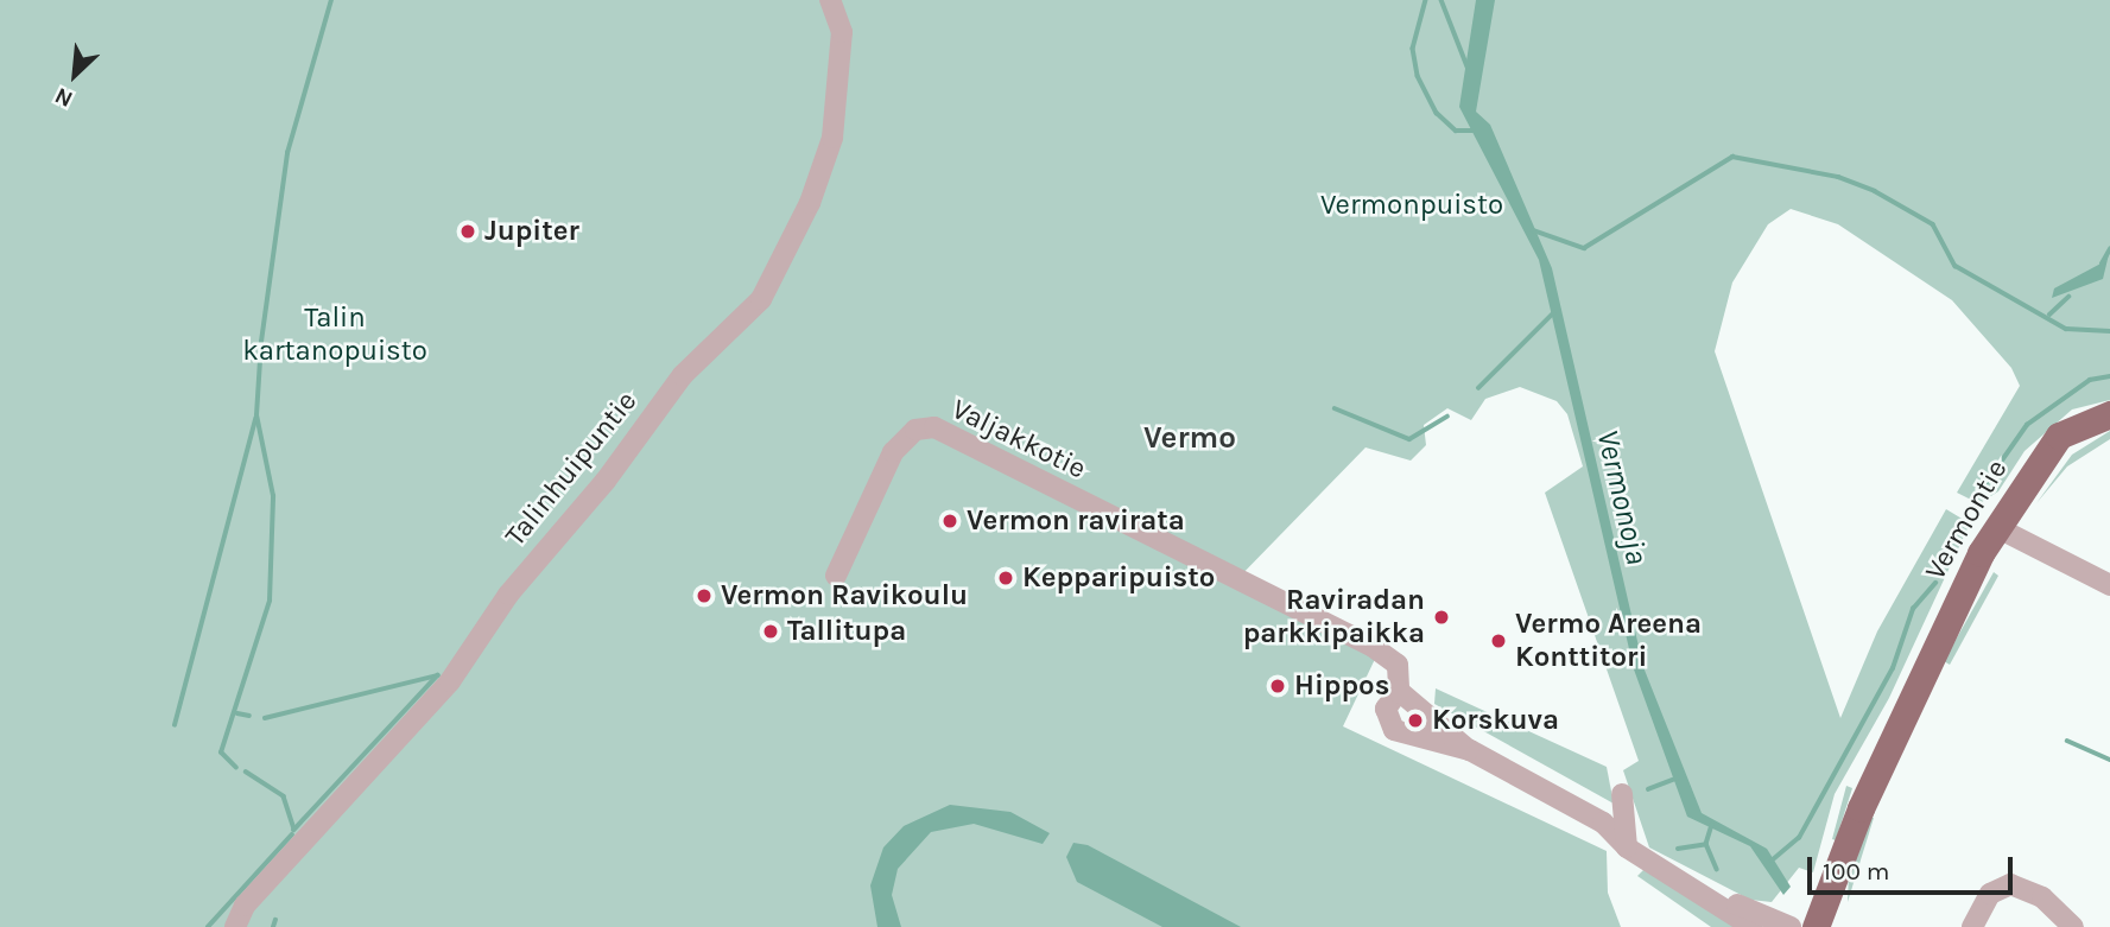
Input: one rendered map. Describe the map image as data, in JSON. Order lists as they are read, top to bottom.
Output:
{
  "streets": {
    "main road": ["Vermontie"],
    "street": ["Valjakkotie", "Talinhuipuntie"]
  },
  "districts": ["Vermo"],
  "water": ["Vermonoja"],
  "parks": ["Vermonpuisto", "Talin kartanopuisto"],
  "places": [
    "Jupiter",
    "Vermon ravirata",
    "Kepparipuisto",
    "Vermon Ravikoulu",
    "Raviradan parkkipaikka",
    "Tallitupa",
    "Vermo Areena Konttitori",
    "Hippos",
    "Korskuva"
  ],
  "scale_bar": "100 m",
  "north": "bottom left"
}
